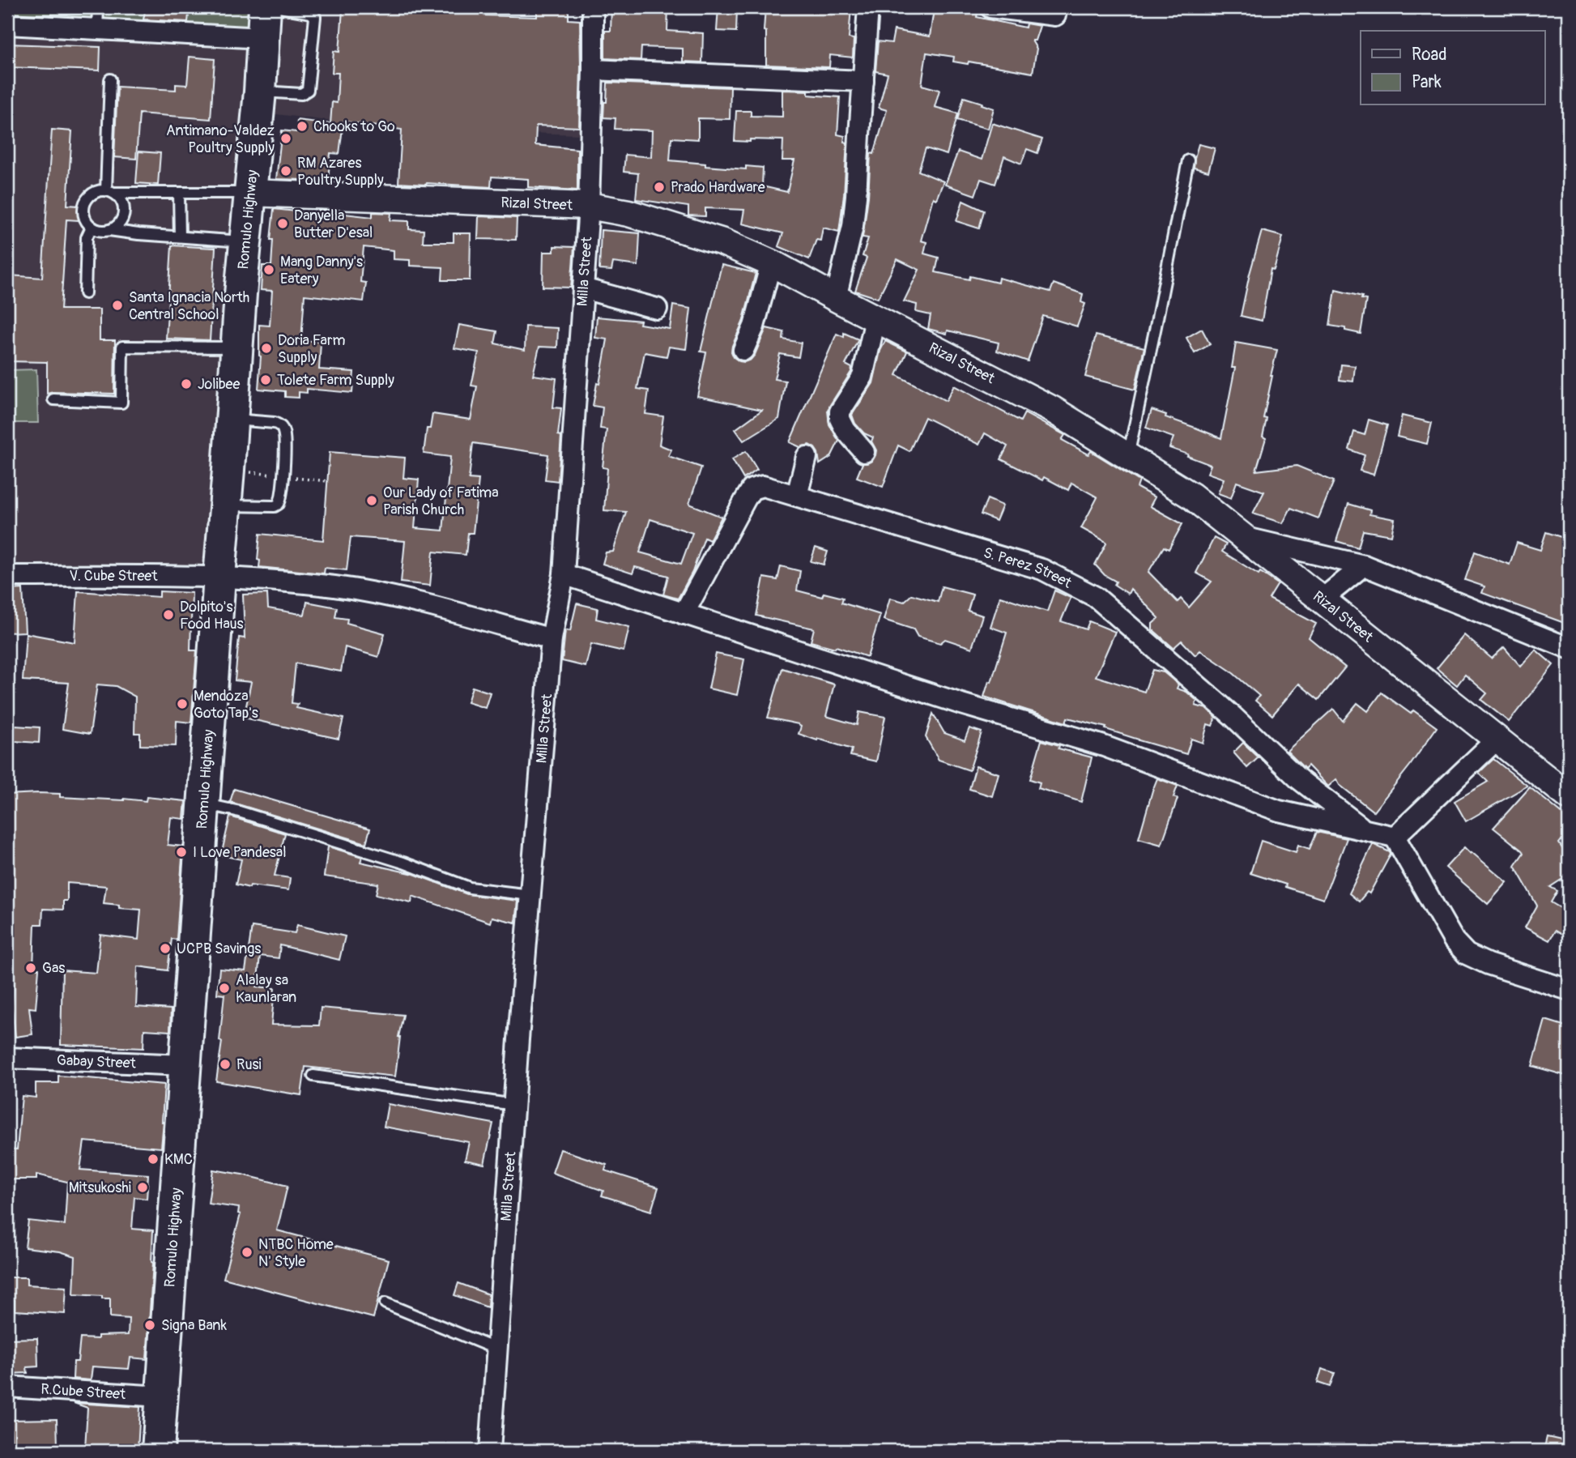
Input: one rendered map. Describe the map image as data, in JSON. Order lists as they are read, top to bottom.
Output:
{
  "streets": {
    "highway": ["Romulo Highway"],
    "street": [
      "Rizal Street",
      "Milla Street",
      "S. Perez Street",
      "V. Cube Street",
      "Gabay Street",
      "R.Cube Street"
    ]
  },
  "crossings": [
    ["Rizal Street", "Romulo Highway"],
    ["Rizal Street", "Milla Street"],
    ["Romulo Highway", "V. Cube Street"],
    ["Romulo Highway", "Gabay Street"],
    ["Romulo Highway", "R.Cube Street"],
    ["Milla Street", "V. Cube Street"]
  ],
  "places": [
    "Chooks to Go",
    "Antimano-Valdez Poultry Supply",
    "RM Azares Poultry Supply",
    "Prado Hardware",
    "Danyella Butter D'esal",
    "Mang Danny's Eatery",
    "Santa Ignacia North Central School",
    "Doria Farm Supply",
    "Tolete Farm Supply",
    "Jolibee",
    "Our Lady of Fatima Parish Church",
    "Dolpito's Food Haus",
    "Mendoza Goto Tap's",
    "I Love Pandesal",
    "UCPB Savings",
    "Gas",
    "Alalay sa Kaunlaran",
    "Rusi",
    "KMC",
    "Mitsukoshi",
    "NTBC Home N' Style",
    "Signa Bank"
  ],
  "legend": ["Road", "Park"]
}
